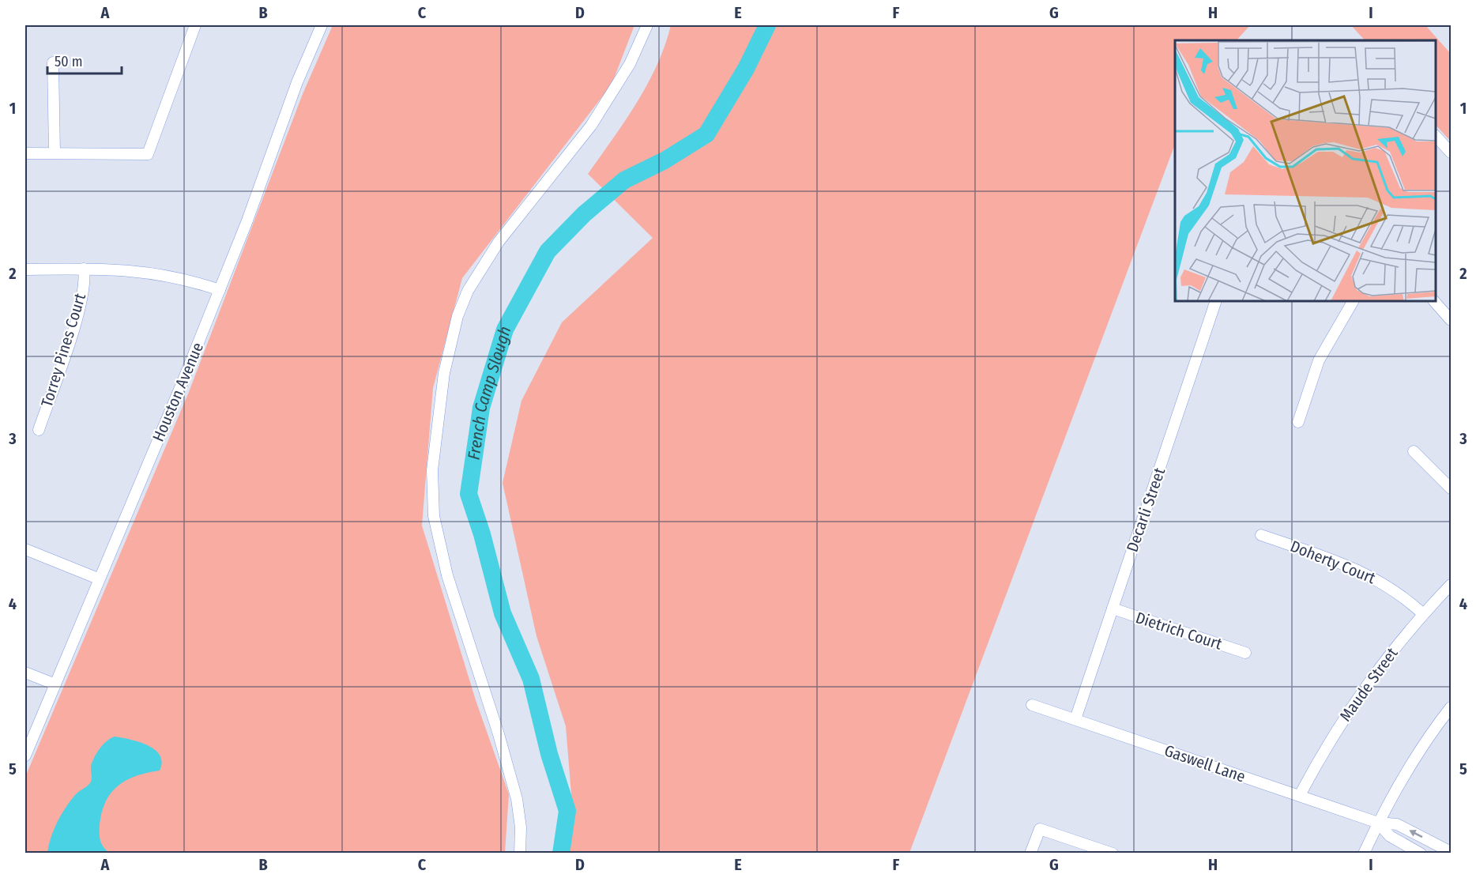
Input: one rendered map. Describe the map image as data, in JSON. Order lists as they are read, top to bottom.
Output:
{
  "streets": {
    "street": [
      "Torrey Pines Court",
      "Houston Avenue",
      "Decarli Street",
      "Doherty Court",
      "Dietrich Court",
      "Maude Street",
      "Gaswell Lane"
    ]
  },
  "crossings": [
    ["Decarli Street", "Dietrich Court"],
    ["Decarli Street", "Gaswell Lane"],
    ["Doherty Court", "Maude Street"],
    ["Maude Street", "Gaswell Lane"]
  ],
  "water": ["French Camp Slough"],
  "scale_bar": "50 m",
  "grid": {
    "columns": [
      "A",
      "B",
      "C",
      "D",
      "E",
      "F",
      "G",
      "H",
      "I"
    ],
    "rows": [
      "1",
      "2",
      "3",
      "4",
      "5"
    ]
  }
}
